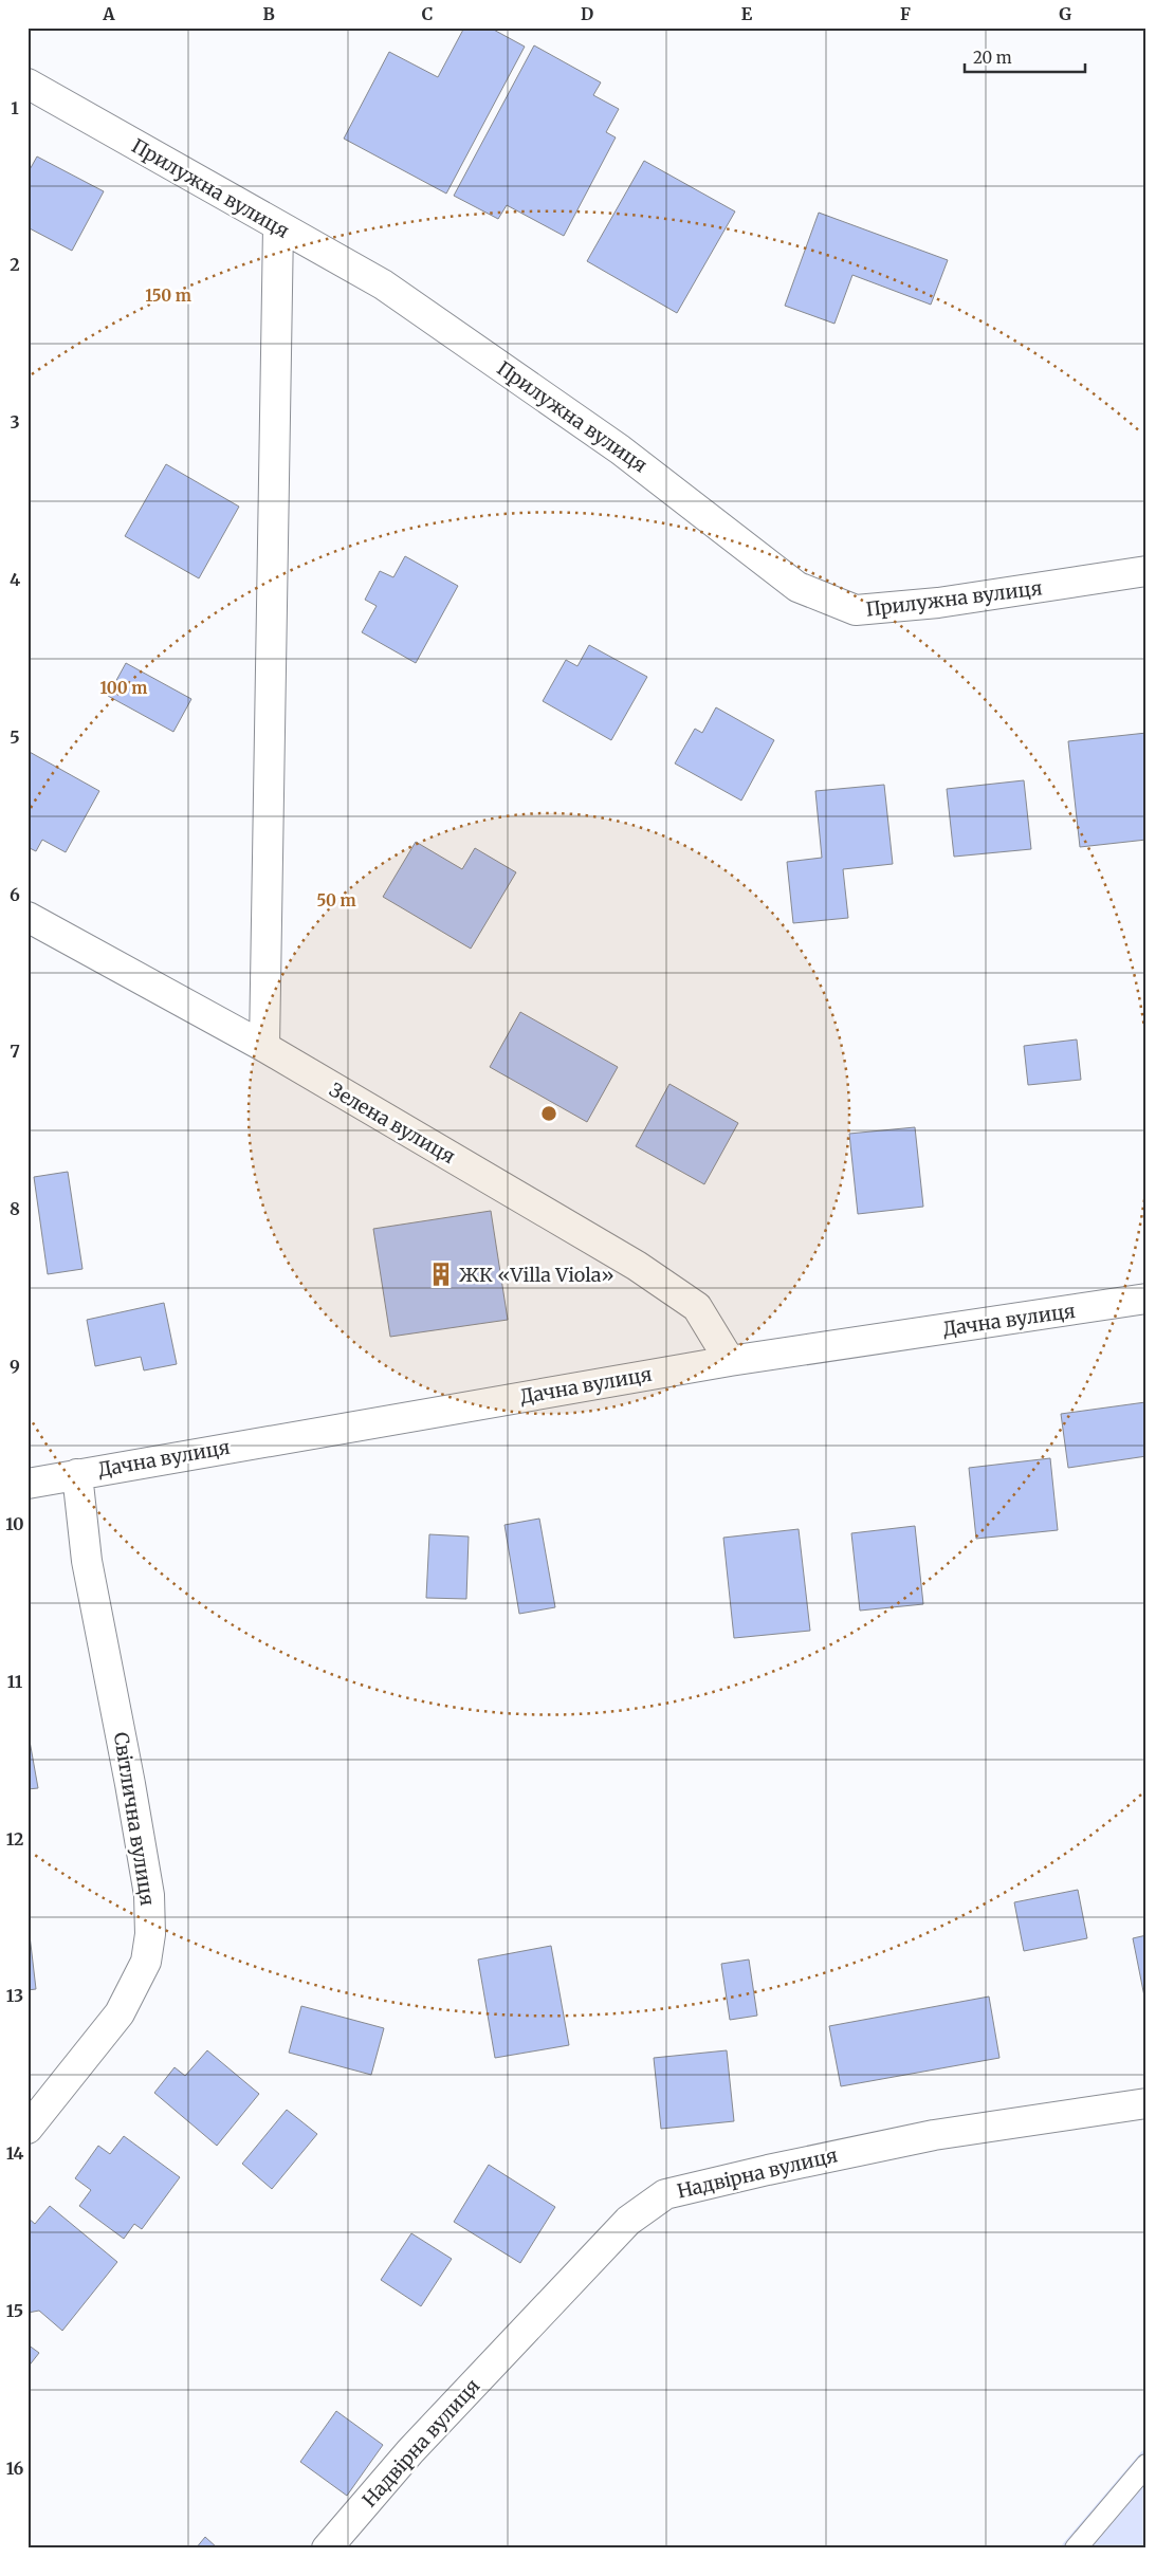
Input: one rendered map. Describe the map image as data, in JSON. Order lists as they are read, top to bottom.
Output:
{
  "streets": {
    "street": [
      "Прилужна вулиця",
      "Зелена вулиця",
      "Дачна вулиця",
      "Світлична вулиця",
      "Надвірна вулиця"
    ]
  },
  "crossings": [
    ["Зелена вулиця", "Дачна вулиця"],
    ["Дачна вулиця", "Світлична вулиця"]
  ],
  "places": {
    "building": ["ЖК «Villa Viola»"]
  },
  "scale_bar": "20 m",
  "grid": {
    "columns": [
      "A",
      "B",
      "C",
      "D",
      "E",
      "F",
      "G"
    ],
    "rows": [
      "1",
      "2",
      "3",
      "4",
      "5",
      "6",
      "7",
      "8",
      "9",
      "10",
      "11",
      "12",
      "13",
      "14",
      "15",
      "16"
    ]
  },
  "rings": ["150 m", "100 m", "50 m"]
}
